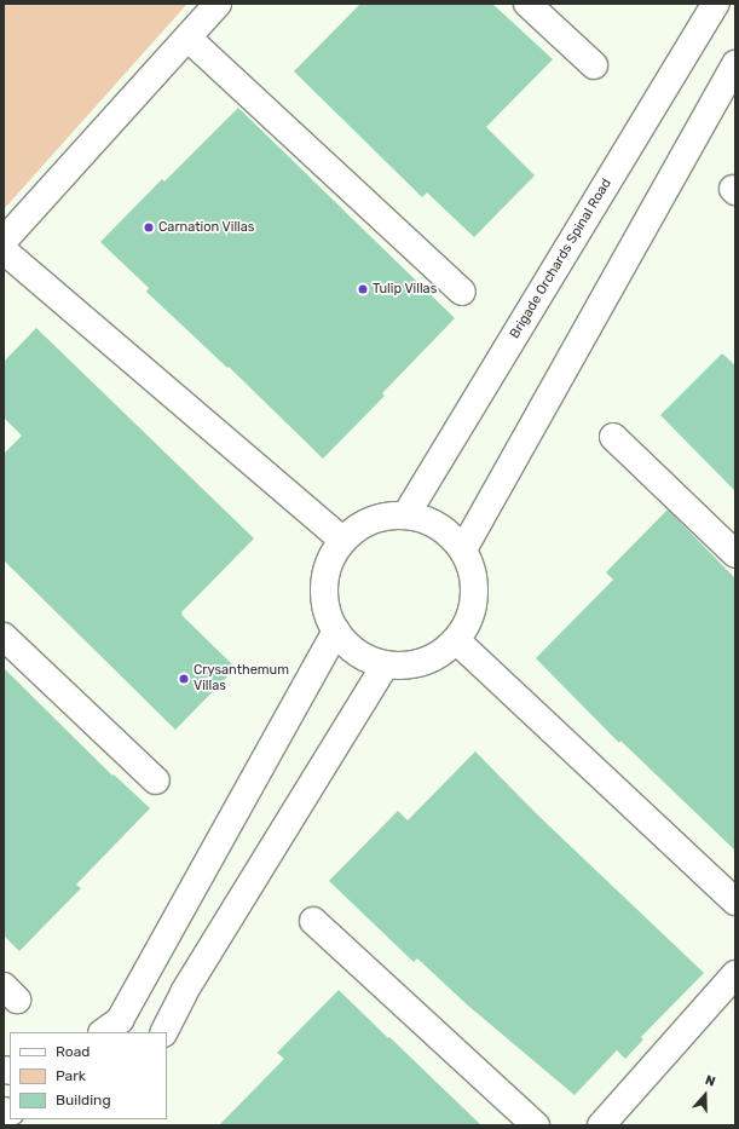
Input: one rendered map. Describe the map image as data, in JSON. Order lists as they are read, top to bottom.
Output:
{
  "streets": {
    "street": ["Brigade Orchards Spinal Road"]
  },
  "places": ["Carnation Villas", "Tulip Villas", "Crysanthemum Villas"],
  "legend": ["Road", "Park", "Building"],
  "north": "top"
}
